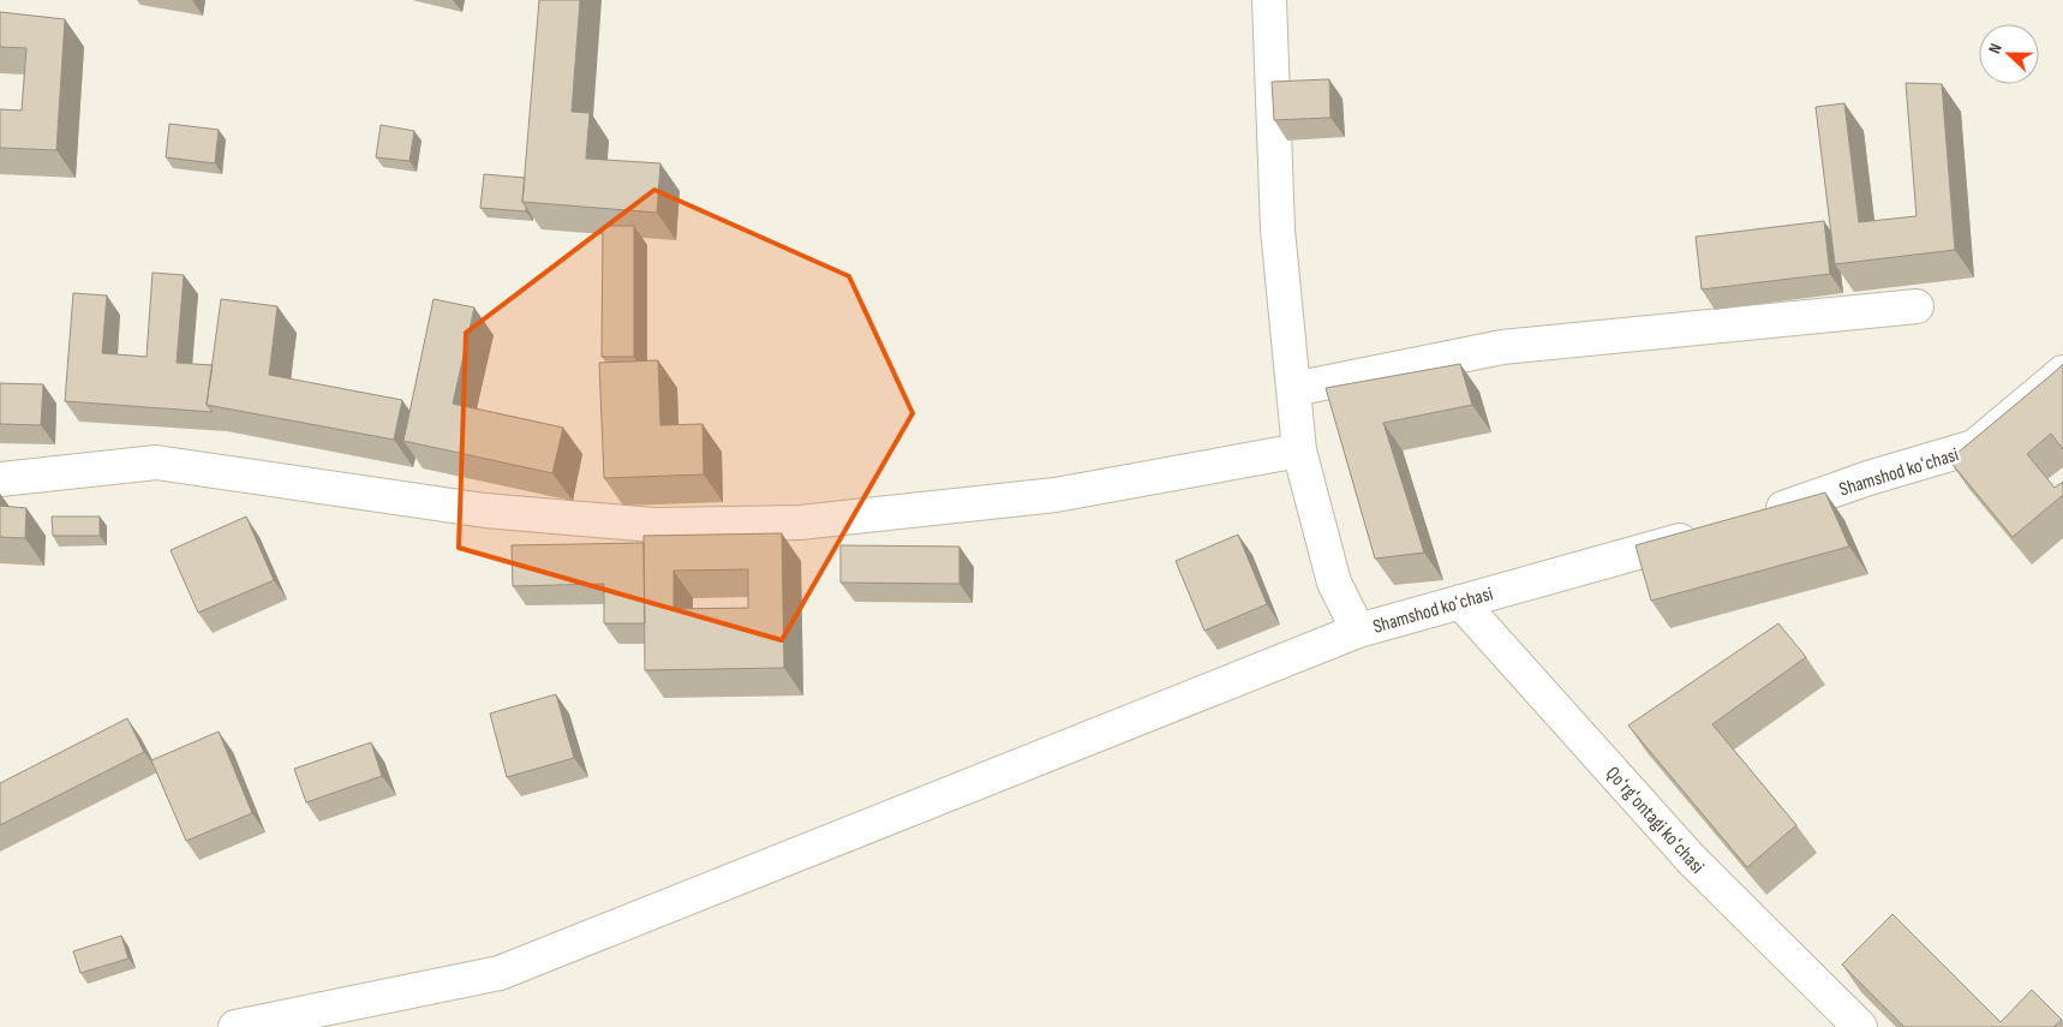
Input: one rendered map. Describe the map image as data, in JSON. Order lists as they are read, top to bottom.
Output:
{
  "streets": {
    "street": ["Shamshod koʻchasi", "Qoʻrgʻontagi koʻchasi"]
  },
  "crossings": [
    ["Shamshod koʻchasi", "Qoʻrgʻontagi koʻchasi"]
  ],
  "north": "left"
}
